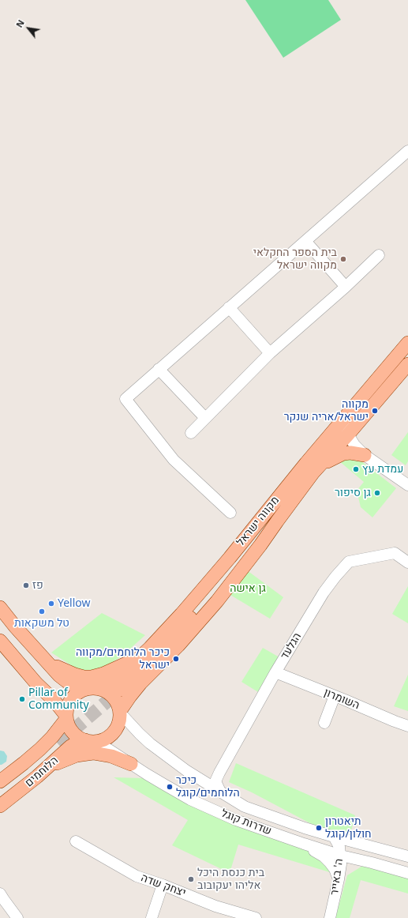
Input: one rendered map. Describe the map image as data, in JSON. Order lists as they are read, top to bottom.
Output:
{
  "streets": {
    "main road": ["מקווה ישראל", "הלוחמים"],
    "street": [
      "הגלעד",
      "השומרון",
      "שדרות קוגל",
      "ה' באייר",
      "יצחק שדה"
    ]
  },
  "crossings": [
    ["מקווה ישראל", "הלוחמים"],
    ["מקווה ישראל", "שדרות קוגל"],
    ["הגלעד", "השומרון"],
    ["הגלעד", "שדרות קוגל"],
    ["הלוחמים", "שדרות קוגל"],
    ["שדרות קוגל", "ה' באייר"]
  ],
  "parks": ["גן אישה"],
  "places": [
    "בית הספר החקלאי מקווה ישראל",
    "מקווה ישראל/אריה שנקר",
    "עמדת עץ",
    "גן סיפור",
    "פז",
    "Yellow",
    "טל משקאות",
    "כיכר הלוחמים/מקווה ישראל",
    "Pillar of Community",
    "כיכר הלוחמים/קוגל",
    "תיאטרון חולון/קוגל",
    "בית כנסת היכל אליהו יעקובוב"
  ],
  "north": "top left"
}
